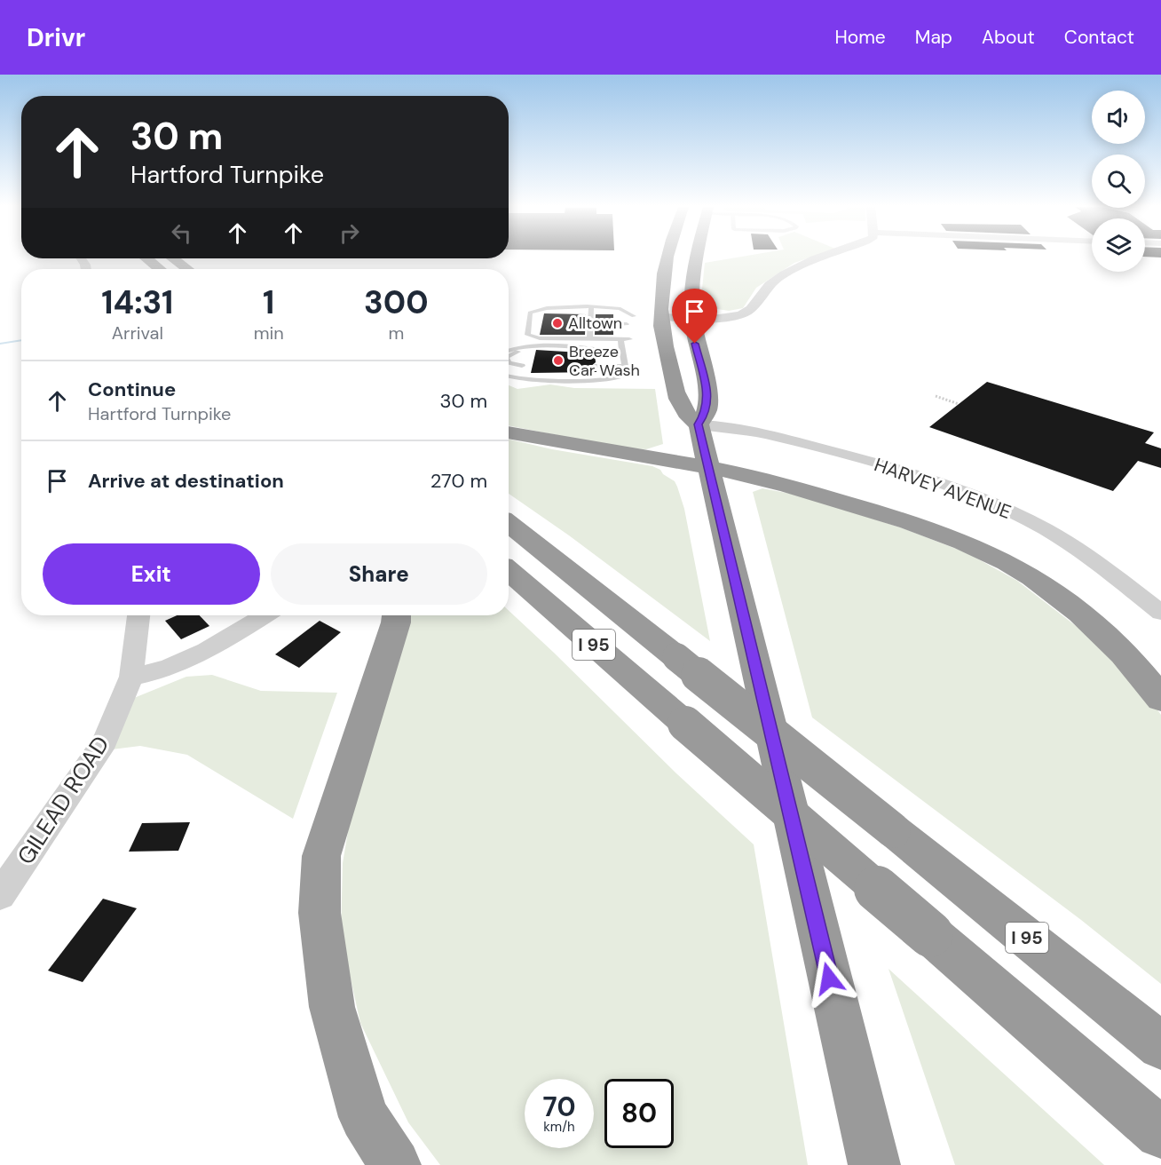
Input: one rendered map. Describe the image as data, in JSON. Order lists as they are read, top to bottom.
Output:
{
  "streets": {
    "highway": ["I 95"],
    "street": ["HARVEY AVENUE", "GILEAD ROAD"]
  },
  "places": ["Alltown", "Breeze Car Wash"],
  "page": {
    "header": "Drivr",
    "nav": [
      "Home",
      "Map",
      "About",
      "Contact"
    ],
    "turn": ["30 m", "Hartford Turnpike"],
    "eta": [
      "14:31",
      "Arrival",
      "1",
      "min",
      "300",
      "m"
    ],
    "list": [
      {
        "name": "Continue",
        "note": "Hartford Turnpike",
        "value": "30 m"
      },
      {
        "name": "Arrive at destination",
        "value": "270 m"
      }
    ],
    "buttons": ["Exit", "Share"],
    "speed": "70 km/h",
    "limit": "80"
  }
}
